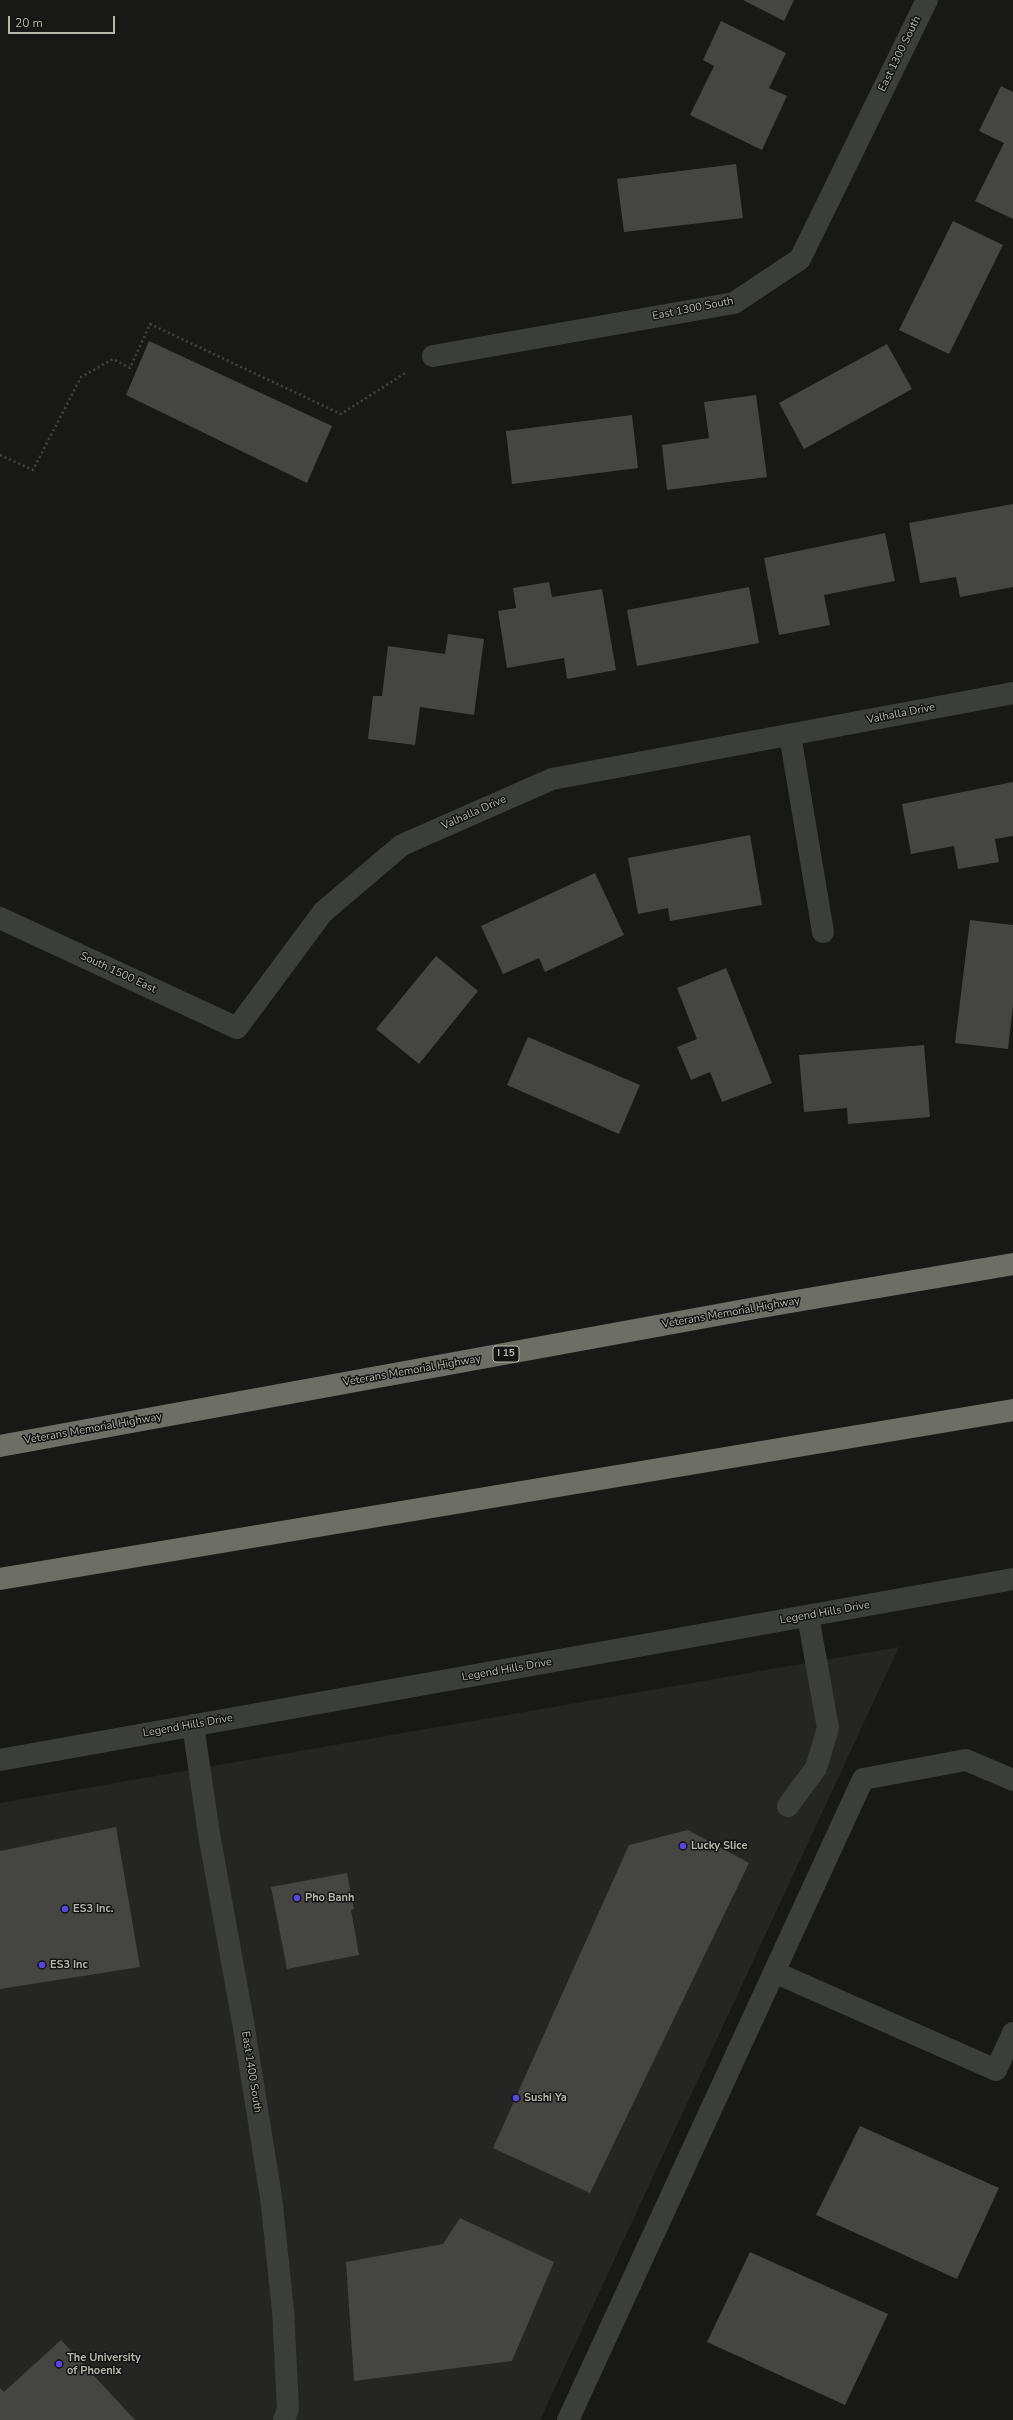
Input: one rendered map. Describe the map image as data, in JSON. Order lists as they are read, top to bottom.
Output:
{
  "streets": {
    "highway": ["Veterans Memorial Highway", "I 15"],
    "street": [
      "East 1300 South",
      "Valhalla Drive",
      "South 1500 East",
      "Legend Hills Drive",
      "East 1400 South"
    ]
  },
  "crossings": [
    ["Valhalla Drive", "South 1500 East"],
    ["Legend Hills Drive", "East 1400 South"]
  ],
  "places": [
    "Lucky Slice",
    "Pho Banh",
    "ES3 Inc.",
    "ES3 Inc",
    "Sushi Ya",
    "The University of Phoenix"
  ],
  "scale_bar": "20 m"
}
